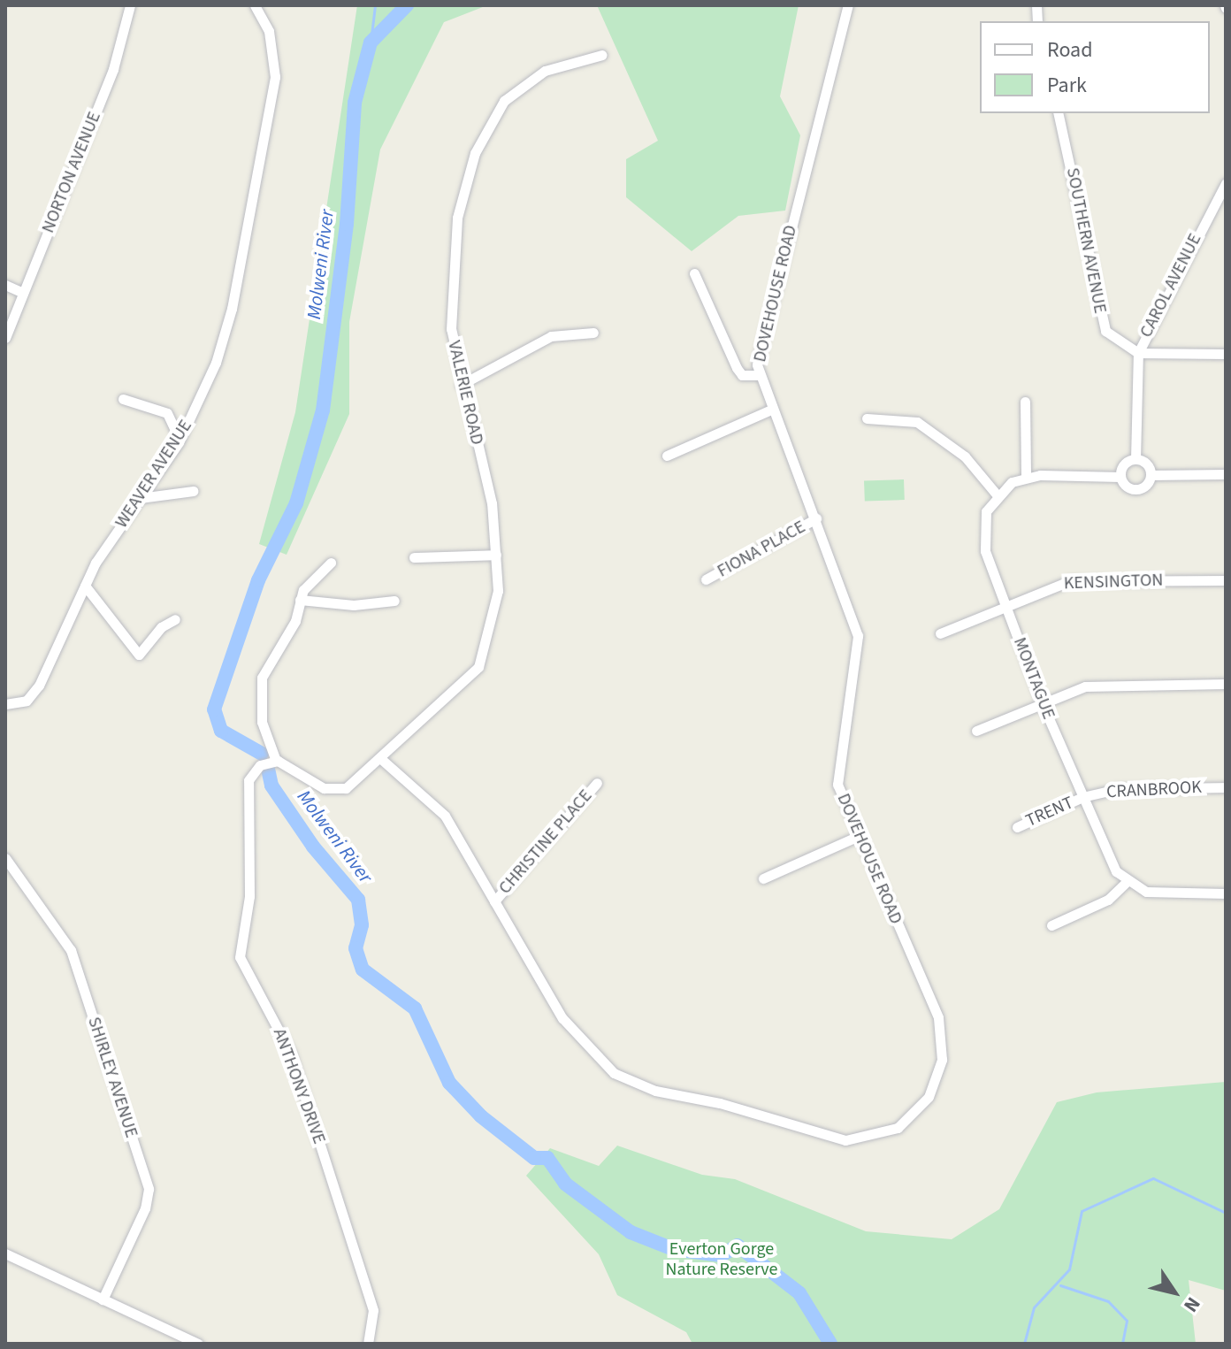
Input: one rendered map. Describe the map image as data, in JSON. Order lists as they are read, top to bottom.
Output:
{
  "streets": {
    "street": [
      "NORTON AVENUE",
      "SOUTHERN AVENUE",
      "CAROL AVENUE",
      "DOVEHOUSE ROAD",
      "VALERIE ROAD",
      "WEAVER AVENUE",
      "FIONA PLACE",
      "KENSINGTON",
      "MONTAGUE",
      "CRANBROOK",
      "TRENT",
      "CHRISTINE PLACE",
      "SHIRLEY AVENUE",
      "ANTHONY DRIVE"
    ]
  },
  "crossings": [
    ["SOUTHERN AVENUE", "CAROL AVENUE"],
    ["DOVEHOUSE ROAD", "VALERIE ROAD"],
    ["DOVEHOUSE ROAD", "FIONA PLACE"],
    ["DOVEHOUSE ROAD", "CHRISTINE PLACE"],
    ["KENSINGTON", "MONTAGUE"],
    ["MONTAGUE", "CRANBROOK"],
    ["MONTAGUE", "TRENT"],
    ["CRANBROOK", "TRENT"]
  ],
  "water": ["Molweni River"],
  "parks": ["Everton Gorge Nature Reserve"],
  "legend": ["Road", "Park"],
  "north": "bottom right"
}
